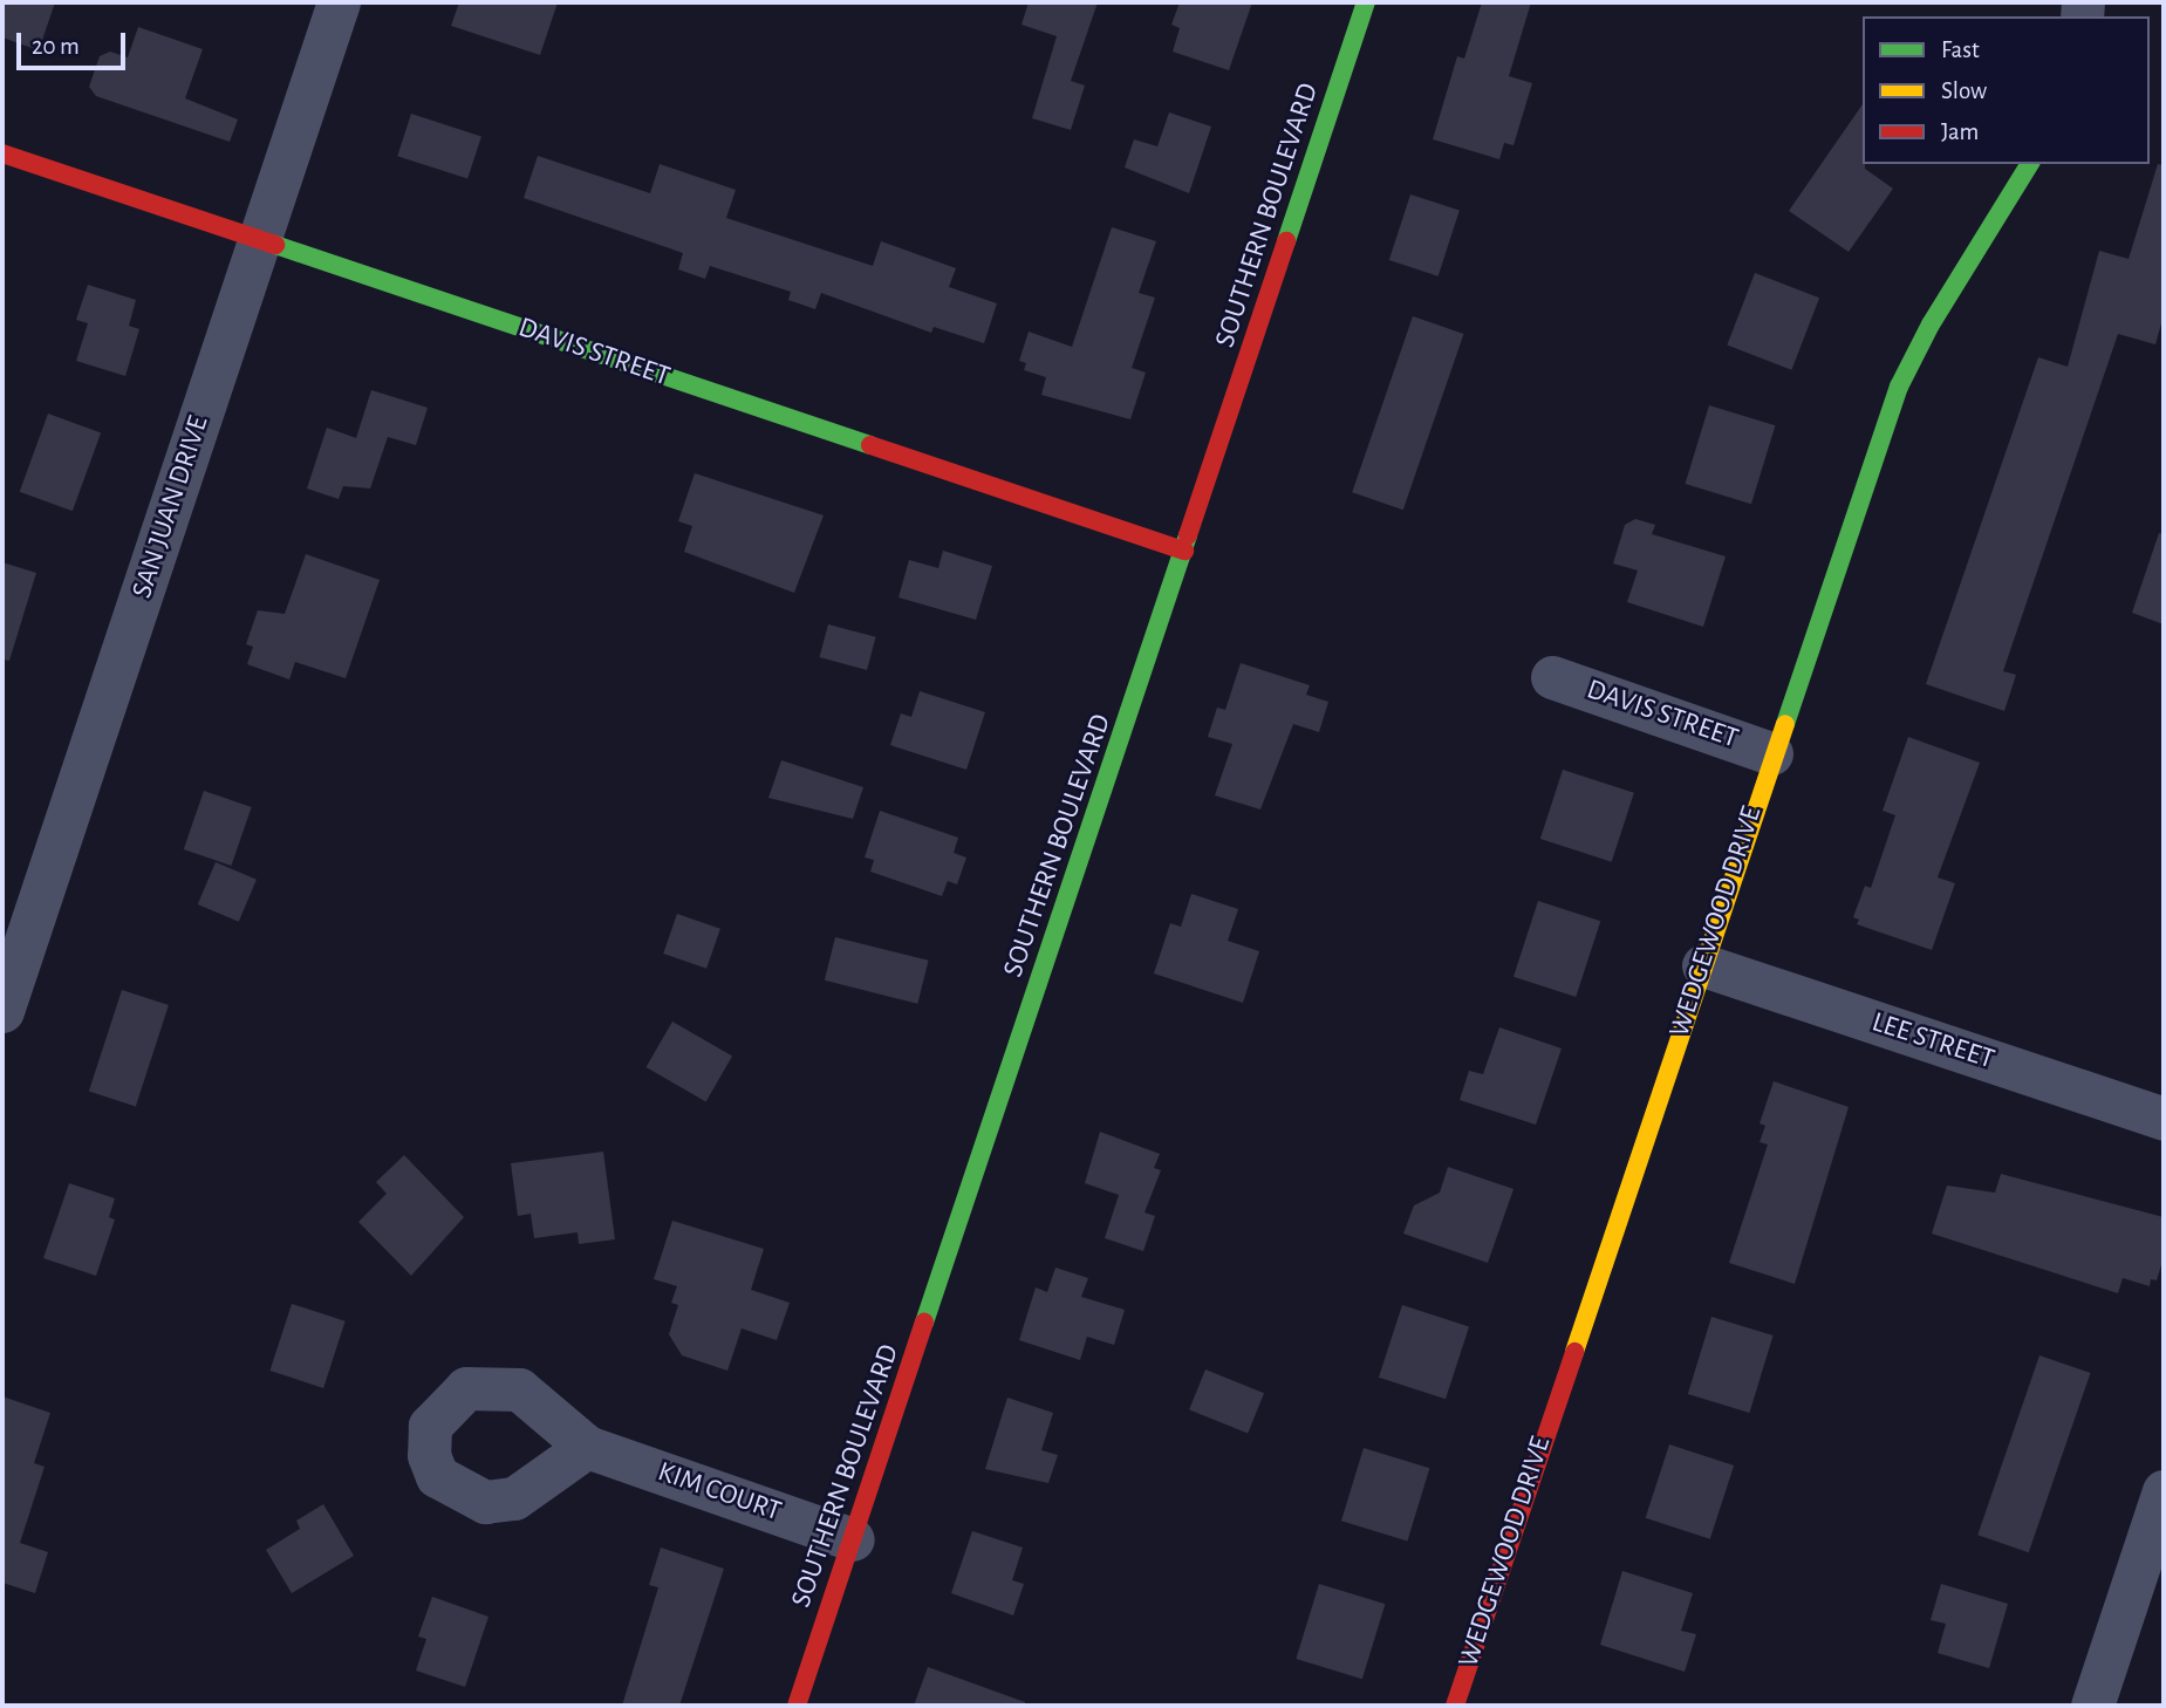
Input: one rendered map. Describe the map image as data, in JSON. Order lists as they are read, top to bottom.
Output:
{
  "streets": {
    "street": [
      "SOUTHERN BOULEVARD",
      "DAVIS STREET",
      "SAN JUAN DRIVE",
      "WEDGEWOOD DRIVE",
      "LEE STREET",
      "KIM COURT"
    ]
  },
  "crossings": [
    ["SOUTHERN BOULEVARD", "DAVIS STREET"],
    ["SOUTHERN BOULEVARD", "KIM COURT"],
    ["DAVIS STREET", "SAN JUAN DRIVE"],
    ["DAVIS STREET", "WEDGEWOOD DRIVE"],
    ["WEDGEWOOD DRIVE", "LEE STREET"]
  ],
  "legend": ["Fast", "Slow", "Jam"],
  "scale_bar": "20 m"
}
